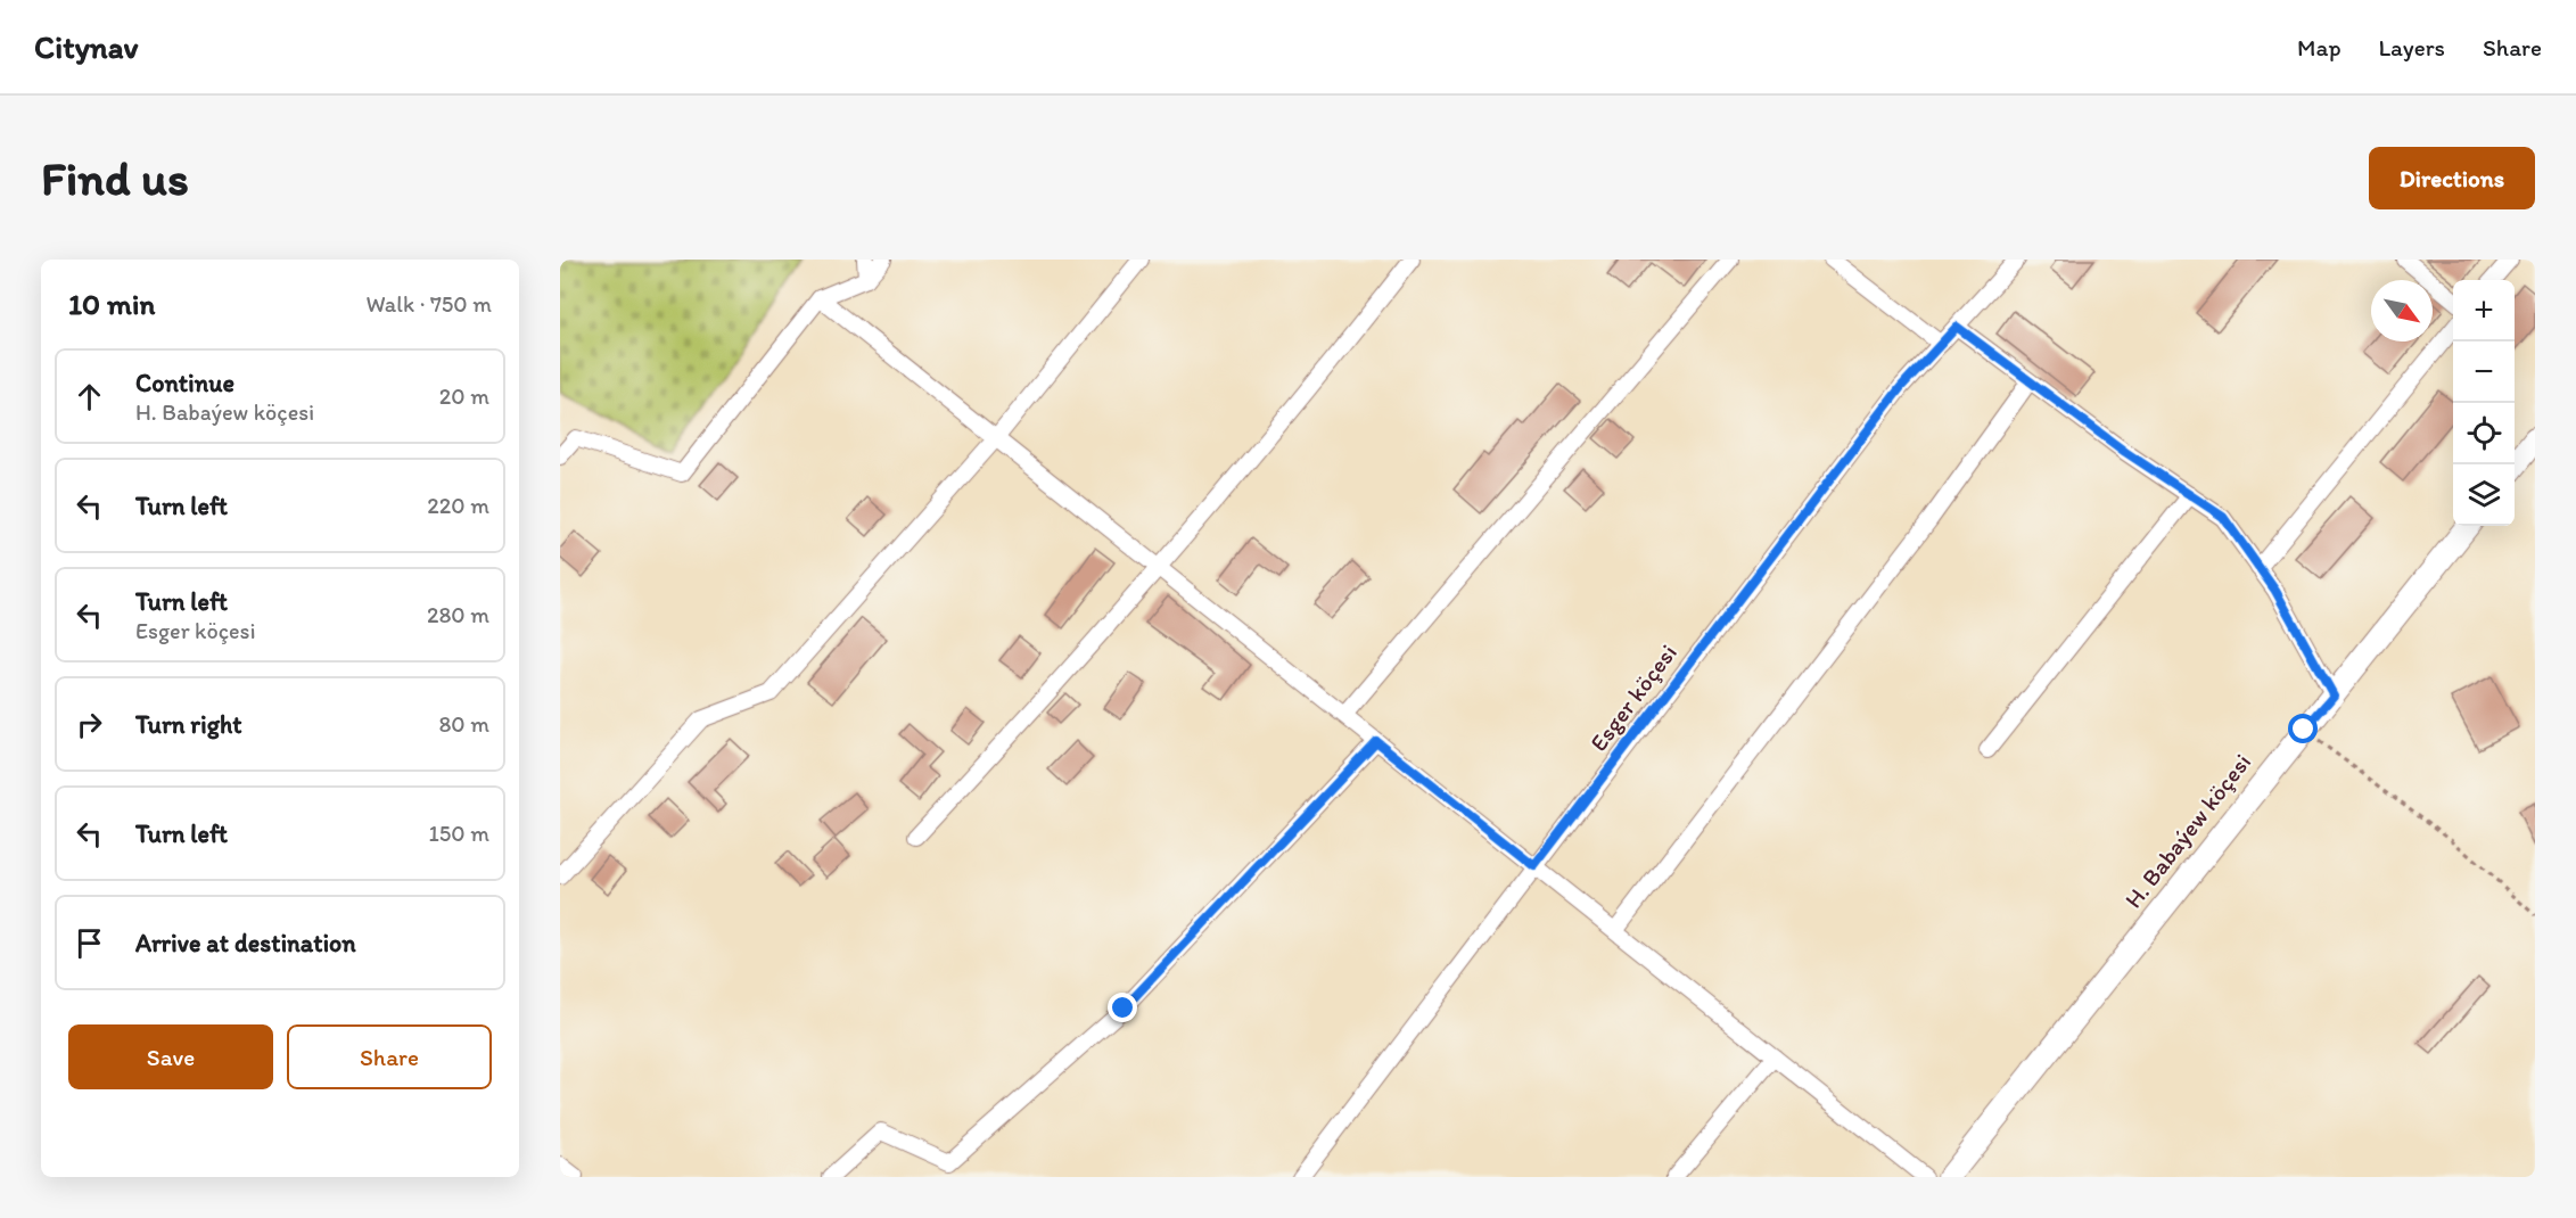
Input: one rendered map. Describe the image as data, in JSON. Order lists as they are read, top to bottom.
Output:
{
  "streets": {
    "street": ["Esger köçesi", "H. Babaýew köçesi"]
  },
  "north": "bottom right",
  "page": {
    "header": "Citynav",
    "nav": ["Map", "Layers", "Share"],
    "buttons": [
      "Directions",
      ["Save", "Share"]
    ],
    "title": "Find us",
    "heading": ["10 min", "Walk · 750 m"],
    "map_buttons": ["+", "−"],
    "list": [
      ["Continue", "H. Babaýew köçesi", "20 m"],
      ["Turn left", "220 m"],
      ["Turn left", "Esger köçesi", "280 m"],
      ["Turn right", "80 m"],
      ["Turn left", "150 m"],
      "Arrive at destination"
    ]
  }
}
